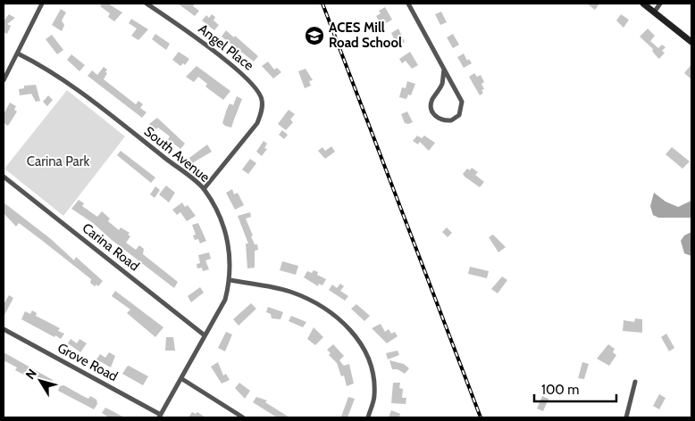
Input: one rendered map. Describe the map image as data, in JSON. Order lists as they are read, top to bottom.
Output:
{
  "streets": {
    "street": [
      "Angel Place",
      "South Avenue",
      "Carina Road",
      "Grove Road"
    ]
  },
  "crossings": [
    ["Angel Place", "South Avenue"],
    ["South Avenue", "Carina Road"],
    ["South Avenue", "Grove Road"]
  ],
  "parks": ["Carina Park"],
  "places": {
    "school or university": ["ACES Mill Road School"]
  },
  "scale_bar": "100 m",
  "north": "top left"
}
